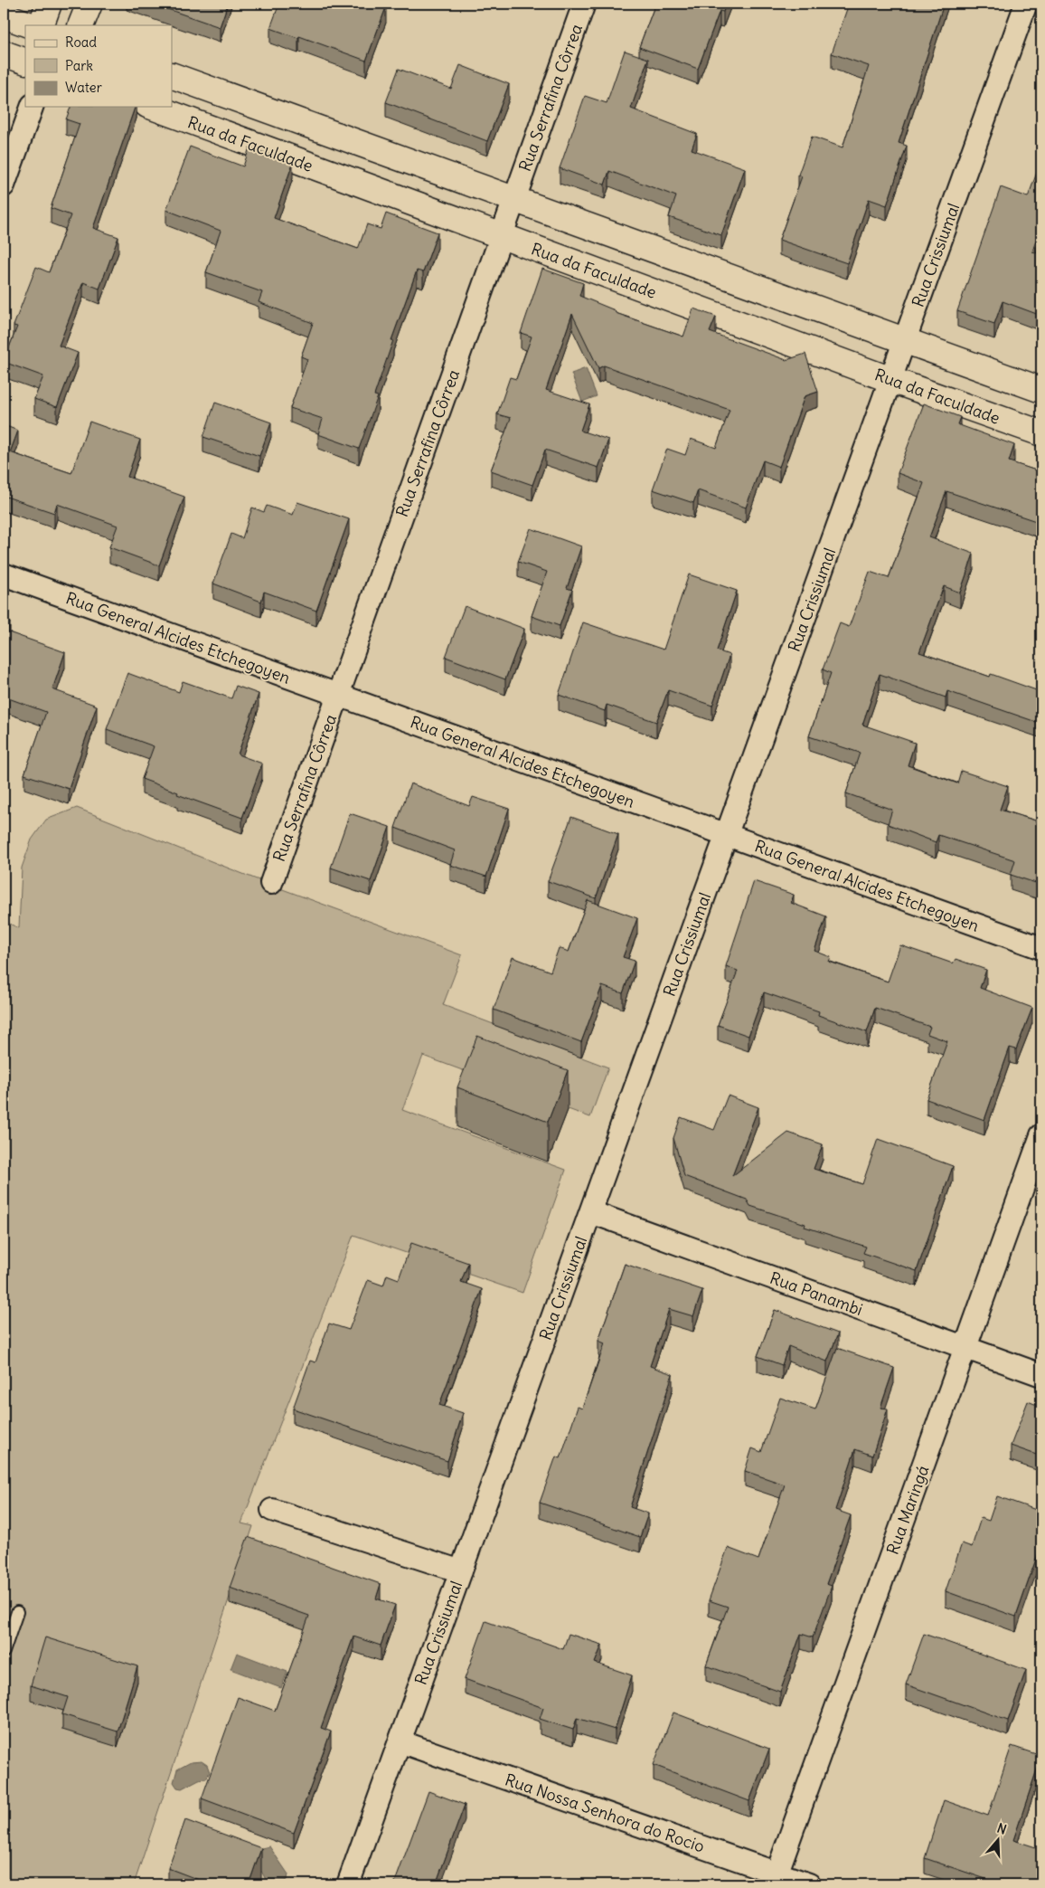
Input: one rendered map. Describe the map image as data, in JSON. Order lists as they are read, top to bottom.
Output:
{
  "streets": {
    "street": [
      "Rua Serrafina Côrrea",
      "Rua da Faculdade",
      "Rua Crissiumal",
      "Rua General Alcides Etchegoyen",
      "Rua Panambi",
      "Rua Maringá",
      "Rua Nossa Senhora do Rocio"
    ]
  },
  "crossings": [
    ["Rua Serrafina Côrrea", "Rua da Faculdade"],
    ["Rua Serrafina Côrrea", "Rua General Alcides Etchegoyen"],
    ["Rua da Faculdade", "Rua Crissiumal"],
    ["Rua Crissiumal", "Rua General Alcides Etchegoyen"],
    ["Rua Crissiumal", "Rua Panambi"],
    ["Rua Crissiumal", "Rua Nossa Senhora do Rocio"],
    ["Rua Panambi", "Rua Maringá"],
    ["Rua Maringá", "Rua Nossa Senhora do Rocio"]
  ],
  "legend": ["Road", "Park", "Water"],
  "north": "top"
}
